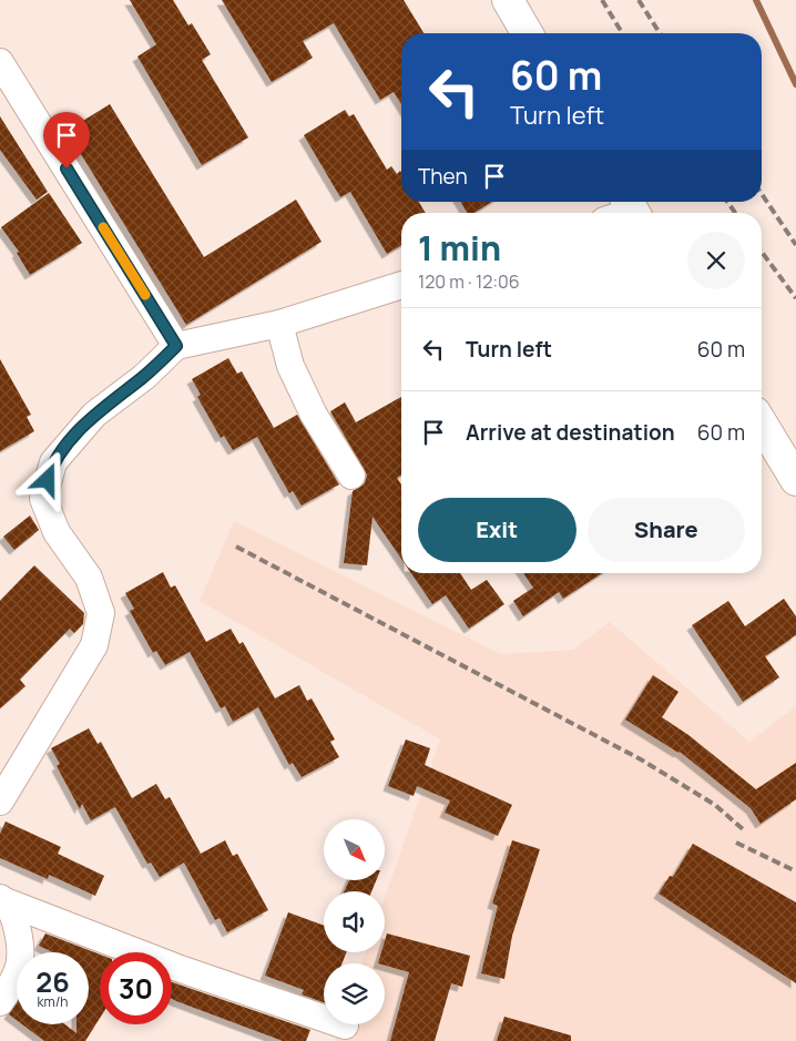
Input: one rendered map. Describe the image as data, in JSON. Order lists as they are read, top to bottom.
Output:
{
  "north": "bottom right",
  "page": {
    "turn": ["60 m", "Turn left"],
    "then": "Then",
    "heading": ["1 min", "120 m · 12:06"],
    "list": [
      {
        "name": "Turn left",
        "value": "60 m"
      },
      {
        "name": "Arrive at destination",
        "value": "60 m"
      }
    ],
    "buttons": ["Exit", "Share"],
    "speed": "26 km/h",
    "limit": "30"
  }
}
